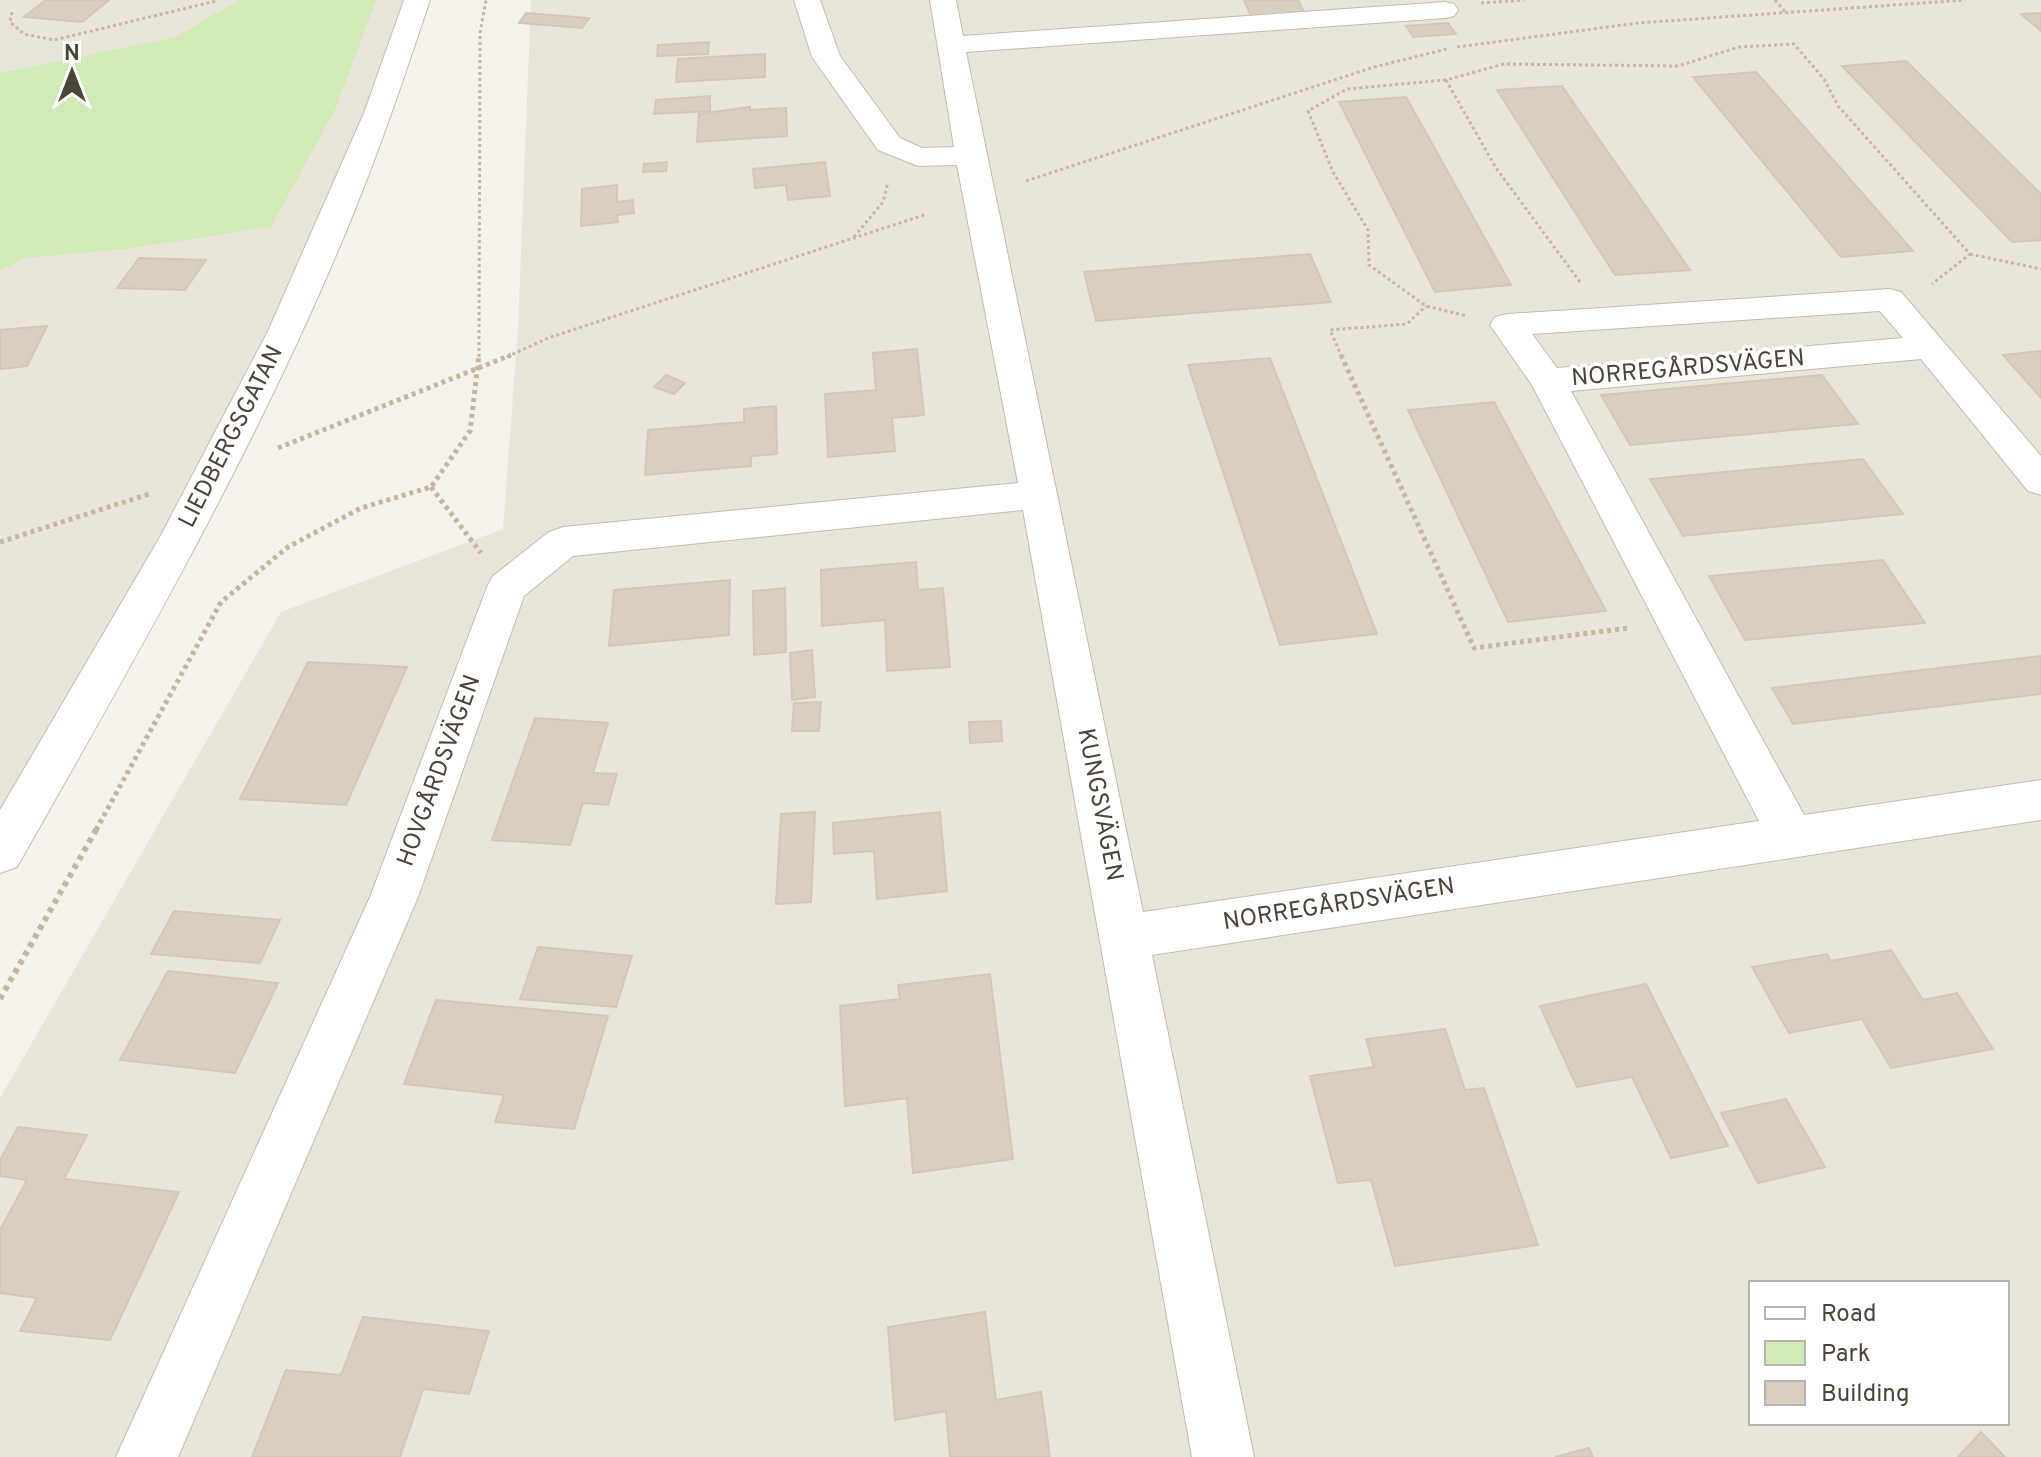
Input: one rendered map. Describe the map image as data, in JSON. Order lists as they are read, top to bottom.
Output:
{
  "streets": {
    "street": [
      "NORREGÅRDSVÄGEN",
      "LIEDBERGSGATAN",
      "HOVGÅRDSVÄGEN",
      "KUNGSVÄGEN"
    ]
  },
  "crossings": [
    ["NORREGÅRDSVÄGEN", "KUNGSVÄGEN"]
  ],
  "legend": ["Road", "Park", "Building"],
  "north": "top"
}
